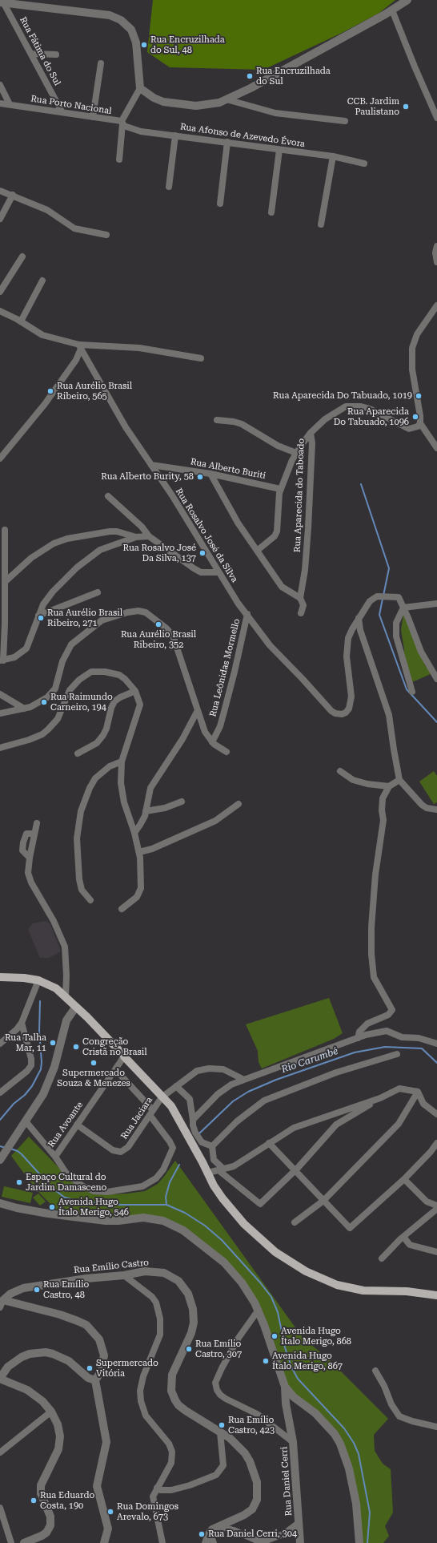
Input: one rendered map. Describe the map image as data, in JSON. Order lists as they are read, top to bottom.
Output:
{
  "streets": {
    "street": [
      "Rua Fátima do Sul",
      "Rua Porto Nacional",
      "Rua Afonso de Azevedo Évora",
      "Rua Alberto Buriti",
      "Rua Aparecida do Taboado",
      "Rua Rosalvo José da Silva",
      "Rua Leônidas Mormello",
      "Rua Jaciara",
      "Rua Avoante",
      "Rua Emílio Castro",
      "Rua Daniel Cerri"
    ]
  },
  "crossings": [
    ["Rua Fátima do Sul", "Rua Porto Nacional"],
    ["Rua Porto Nacional", "Rua Afonso de Azevedo Évora"],
    ["Rua Alberto Buriti", "Rua Rosalvo José da Silva"],
    ["Rua Rosalvo José da Silva", "Rua Leônidas Mormello"],
    ["Rua Jaciara", "Rua Avoante"],
    ["Rua Emílio Castro", "Rua Daniel Cerri"]
  ],
  "water": ["Rio Carumbé"],
  "places": [
    "Rua Encruzilhada do Sul, 48",
    "Rua Encruzilhada do Sul",
    "CCB. Jardim Paulistano",
    "Rua Aurélio Brasil Ribeiro, 565",
    "Rua Aparecida Do Tabuado, 1019",
    "Rua Aparecida Do Tabuado, 1096",
    "Rua Alberto Burity, 58",
    "Rua Rosalvo José Da Silva, 137",
    "Rua Aurélio Brasil Ribeiro, 271",
    "Rua Aurélio Brasil Ribeiro, 352",
    "Rua Raimundo Carneiro, 194",
    "Rua Talha Mar, 11",
    "Congreção Cristã no Brasil",
    "Supermercado Souza & Menezes",
    "Espaço Cultural do Jardim Damasceno",
    "Avenida Hugo Ítalo Merigo, 546",
    "Rua Emílio Castro, 48",
    "Avenida Hugo Ítalo Merigo, 868",
    "Rua Emílio Castro, 307",
    "Avenida Hugo Ítalo Merigo, 867",
    "Supermercado Vitória",
    "Rua Emílio Castro, 423",
    "Rua Eduardo Costa, 190",
    "Rua Domingos Arevalo, 673",
    "Rua Daniel Cerri, 304"
  ]
}
